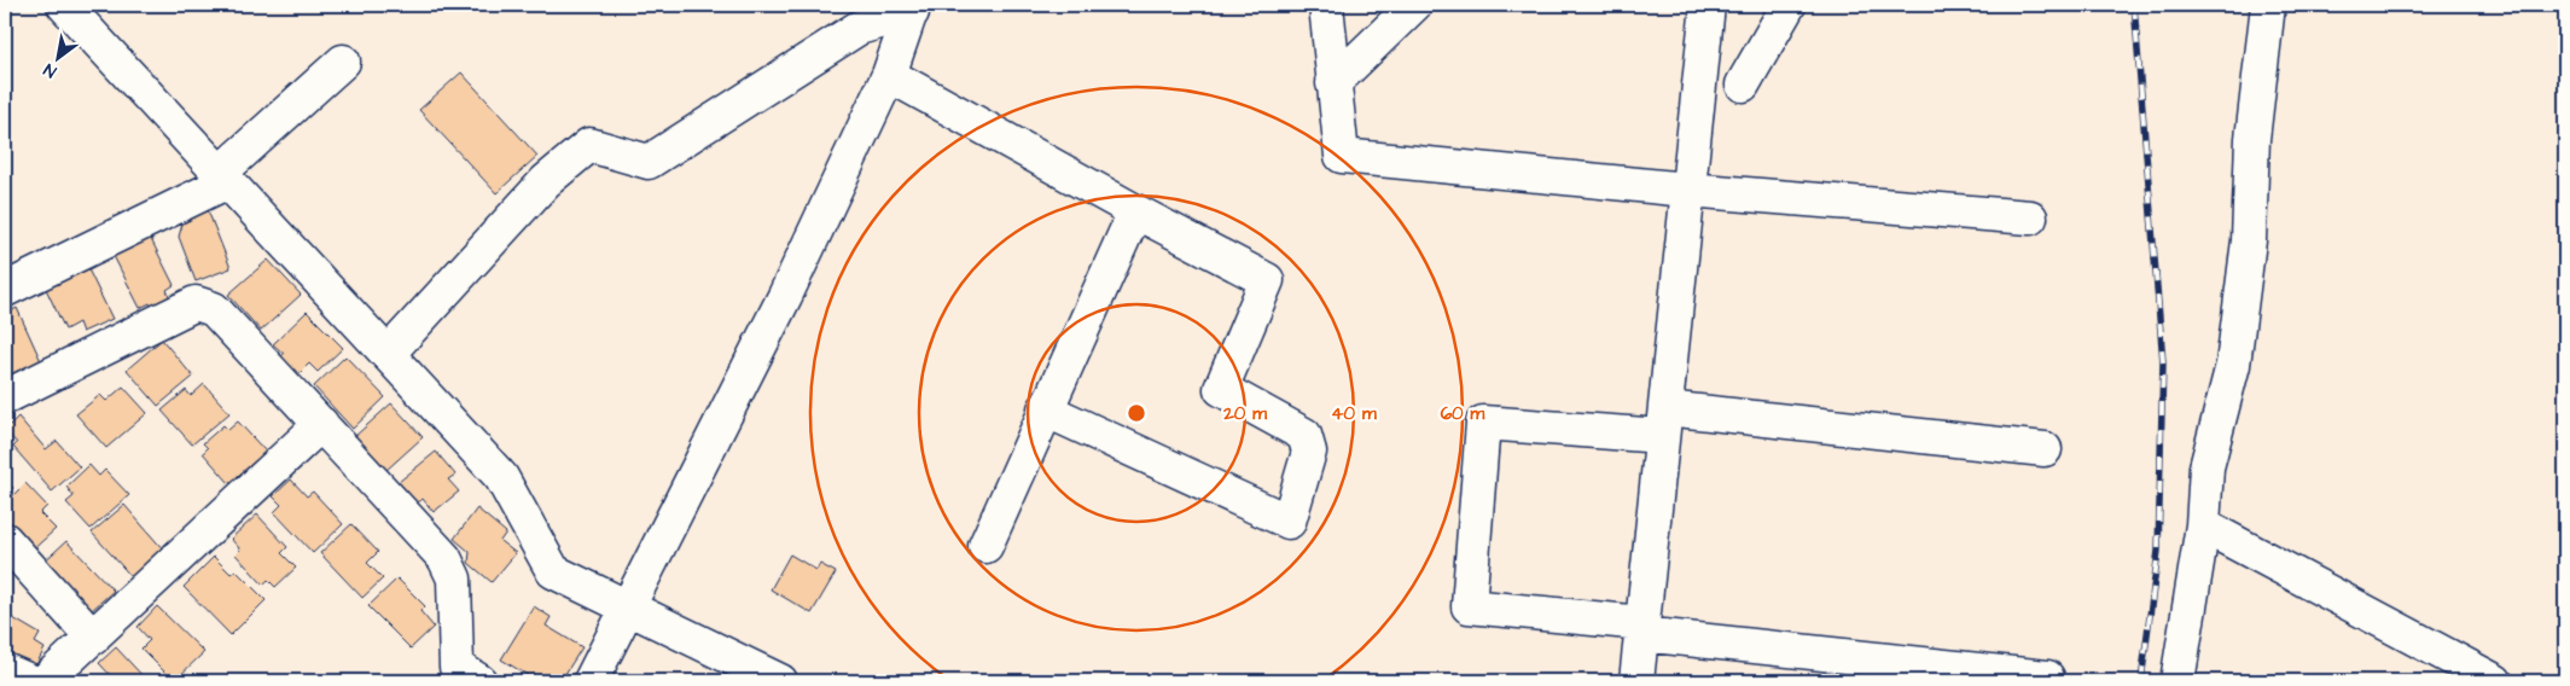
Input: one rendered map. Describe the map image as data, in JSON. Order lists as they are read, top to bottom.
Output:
{
  "north": "bottom left",
  "rings": ["20 m", "40 m", "60 m"]
}
